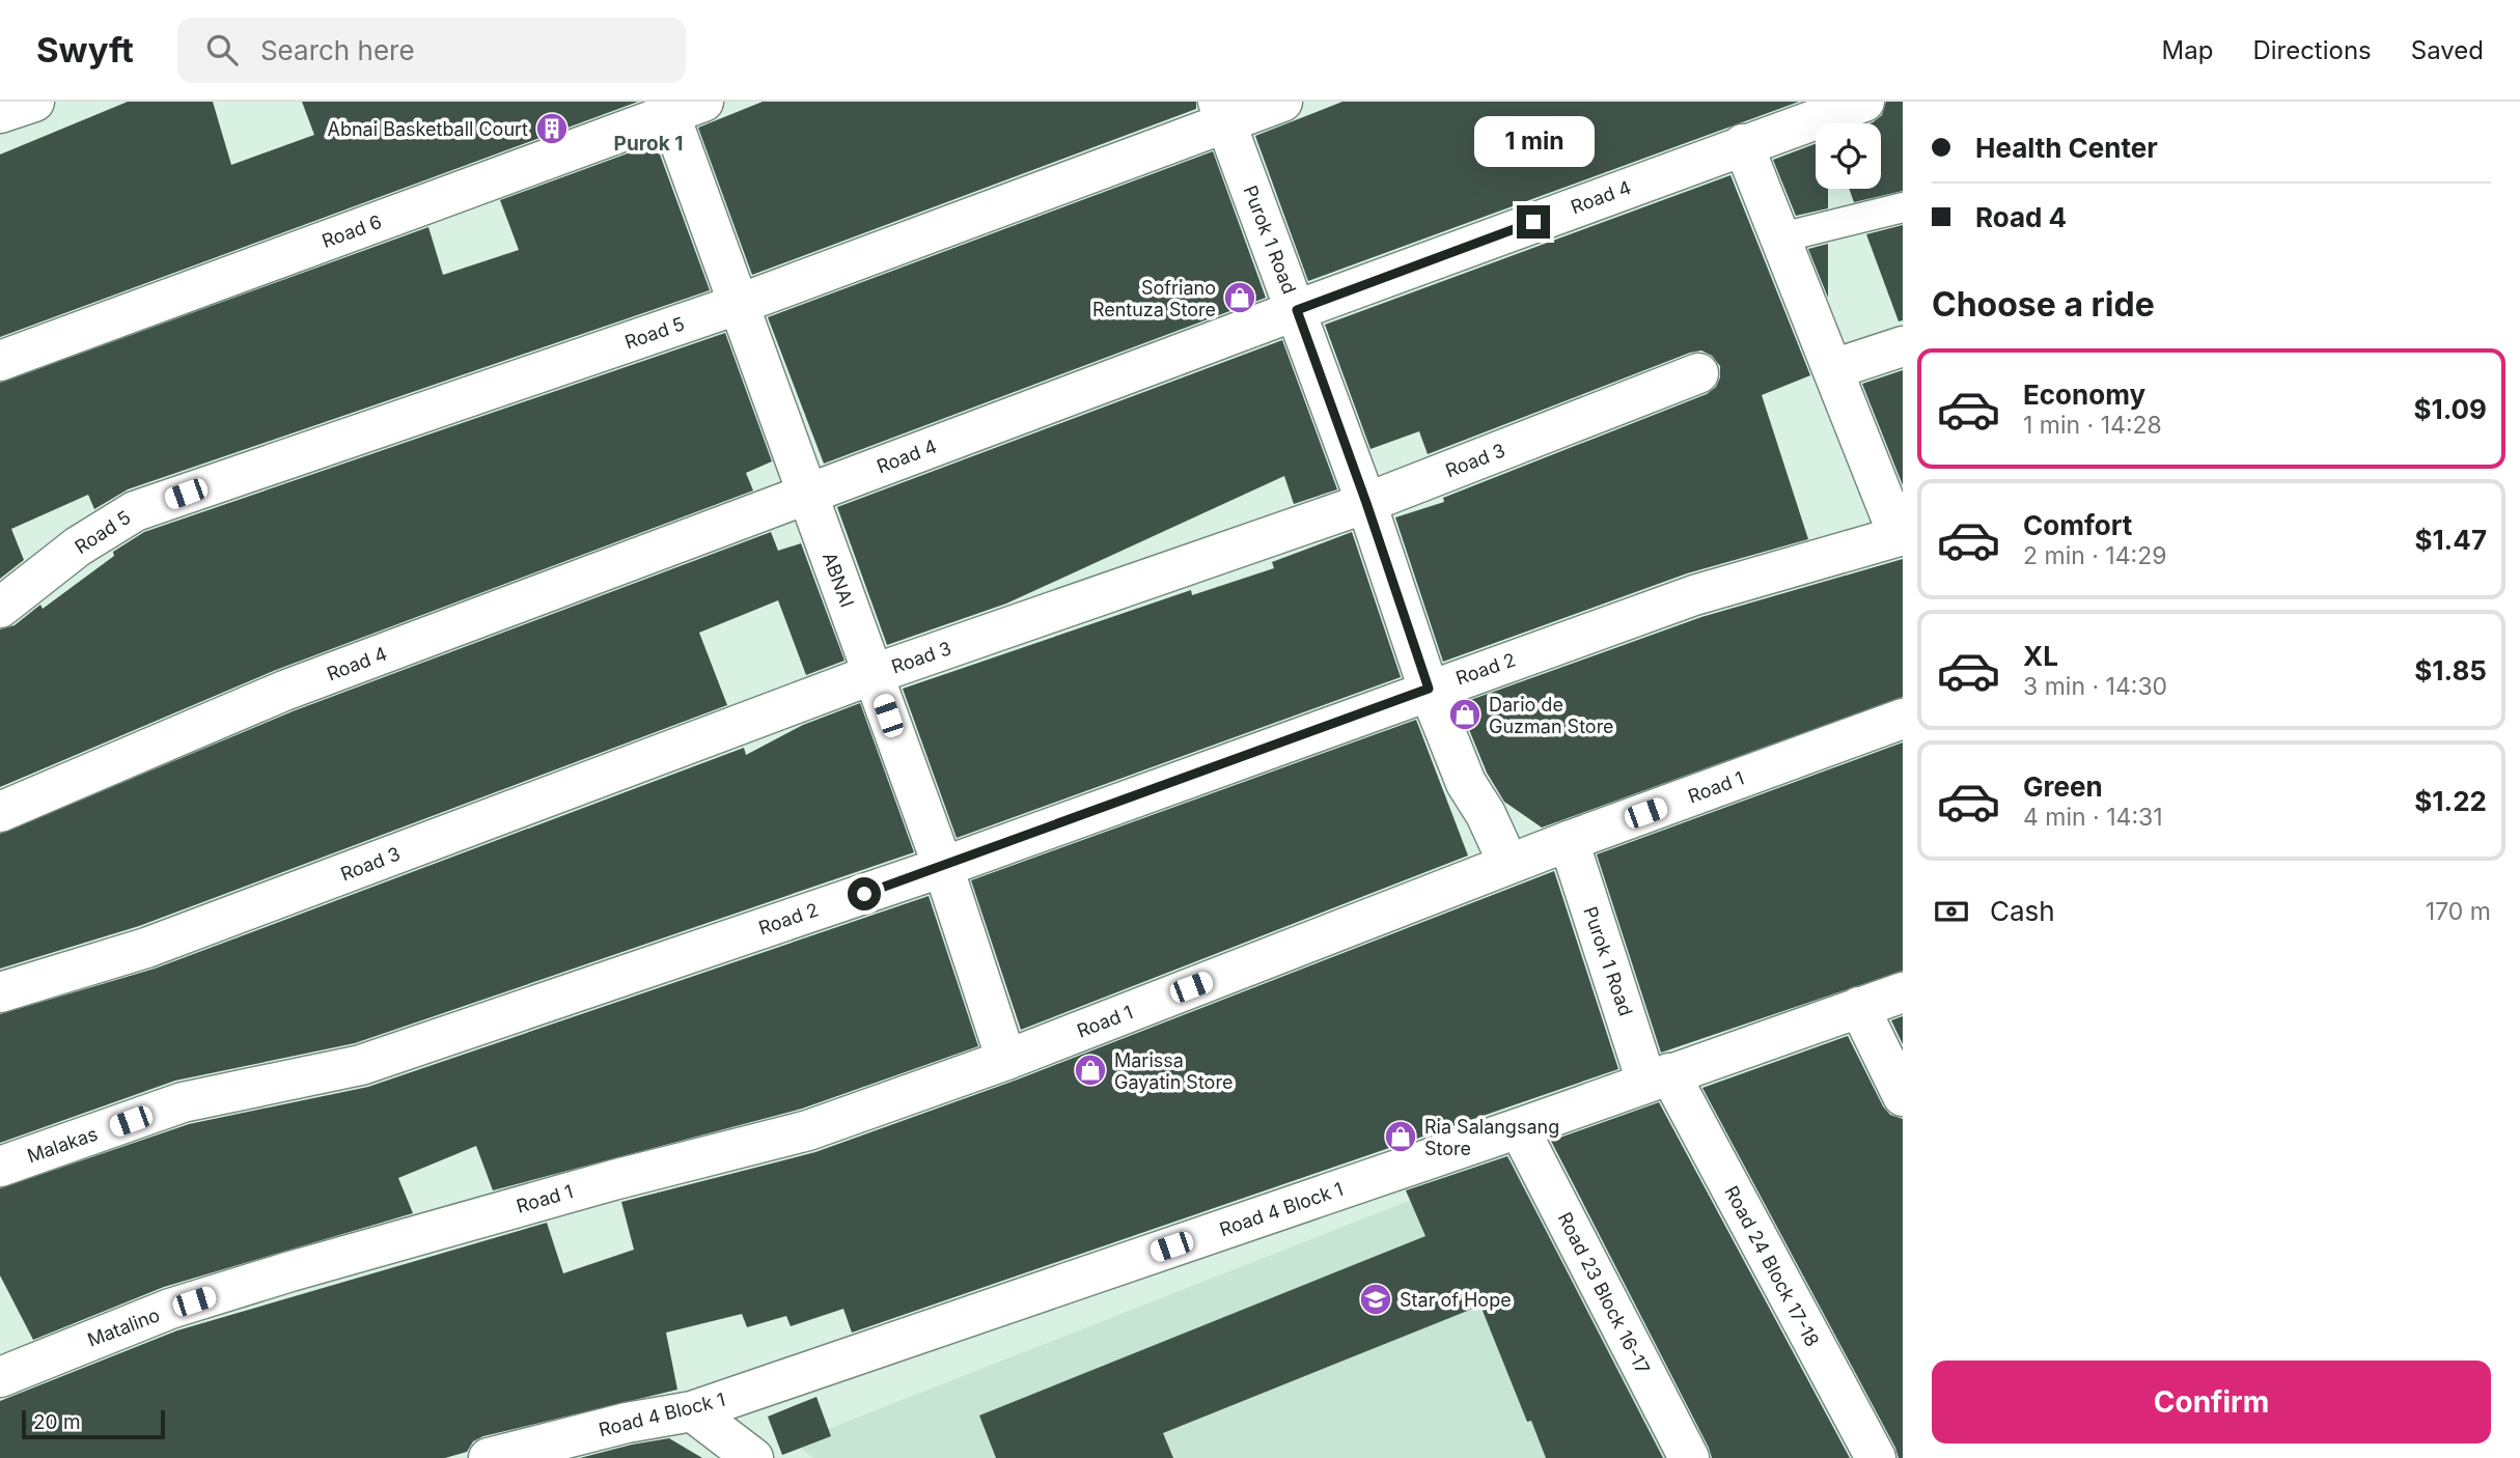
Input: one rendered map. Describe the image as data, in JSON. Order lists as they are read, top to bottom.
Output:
{
  "streets": {
    "street": [
      "Road 4",
      "Road 6",
      "Purok 1 Road",
      "Road 5",
      "Road 3",
      "ABNAI",
      "Road 2",
      "Road 1",
      "Malakas",
      "Road 4 Block 1",
      "Road 24 Block 17-18",
      "Road 23 Block 16-17",
      "Matalino"
    ]
  },
  "crossings": [
    ["Road 4", "Purok 1 Road"],
    ["Road 4", "ABNAI"],
    ["Road 6", "ABNAI"],
    ["Purok 1 Road", "Road 5"],
    ["Purok 1 Road", "Road 3"],
    ["Purok 1 Road", "Road 2"],
    ["Purok 1 Road", "Road 1"],
    ["Purok 1 Road", "Road 4 Block 1"],
    ["Purok 1 Road", "Road 24 Block 17-18"],
    ["Road 5", "ABNAI"],
    ["Road 3", "ABNAI"],
    ["ABNAI", "Road 2"],
    ["ABNAI", "Road 1"],
    ["Road 2", "Malakas"],
    ["Road 1", "Matalino"],
    ["Road 4 Block 1", "Road 24 Block 17-18"],
    ["Road 4 Block 1", "Road 23 Block 16-17"]
  ],
  "districts": ["Purok 1"],
  "places": {
    "building": ["Abnai Basketball Court"],
    "shop": [
      "Sofriano Rentuza Store",
      "Dario de Guzman Store",
      "Marissa Gayatin Store",
      "Ria Salangsang Store"
    ],
    "school or university": ["Star of Hope"]
  },
  "scale_bar": "20 m",
  "page": {
    "header": "Swyft",
    "search": "Search here",
    "nav": ["Map", "Directions", "Saved"],
    "banner": ["Health Center", "Road 4"],
    "bubble": "1 min",
    "heading": "Choose a ride",
    "list": [
      {
        "name": "Economy",
        "note": "1 min · 14:28",
        "value": "$1.09"
      },
      {
        "name": "Comfort",
        "note": "2 min · 14:29",
        "value": "$1.47"
      },
      {
        "name": "XL",
        "note": "3 min · 14:30",
        "value": "$1.85"
      },
      {
        "name": "Green",
        "note": "4 min · 14:31",
        "value": "$1.22"
      }
    ],
    "pay": ["Cash", "170 m"],
    "buttons": "Confirm",
    "scale": "20 m"
  }
}
